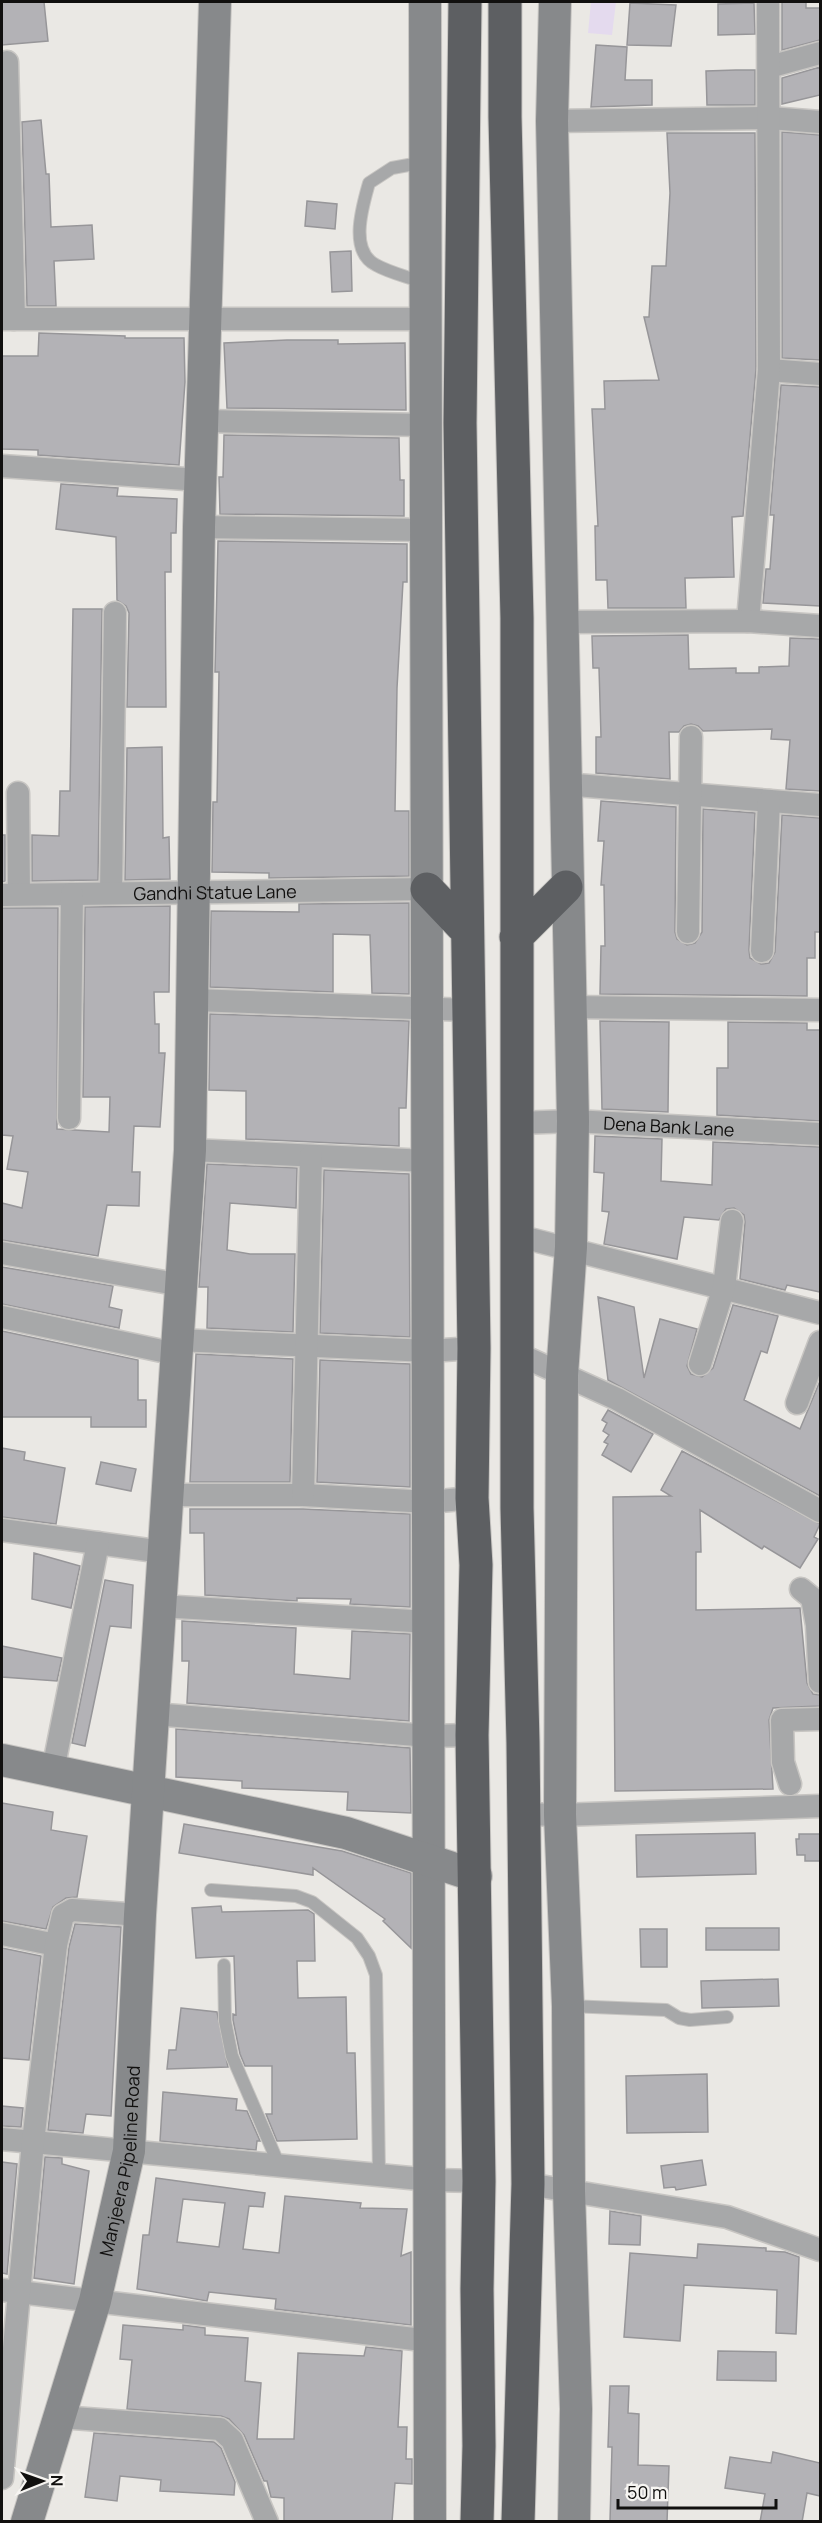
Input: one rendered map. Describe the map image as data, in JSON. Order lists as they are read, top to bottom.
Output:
{
  "streets": {
    "street": ["Gandhi Statue Lane", "Dena Bank Lane", "Manjeera Pipeline Road"]
  },
  "crossings": [
    ["Gandhi Statue Lane", "Manjeera Pipeline Road"]
  ],
  "scale_bar": "50 m",
  "north": "right"
}
